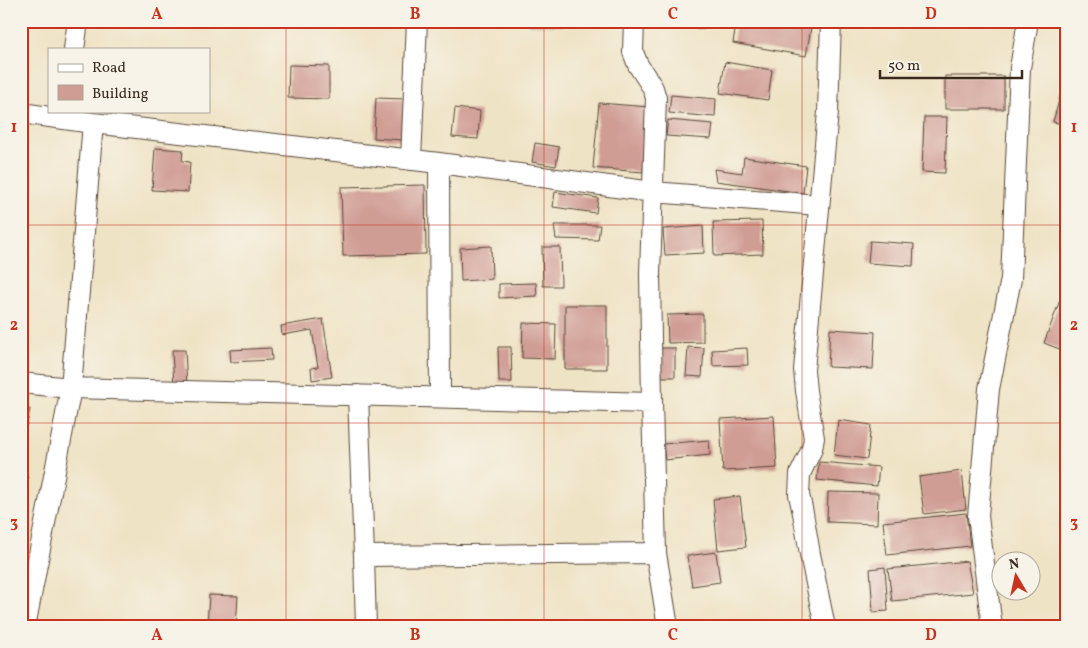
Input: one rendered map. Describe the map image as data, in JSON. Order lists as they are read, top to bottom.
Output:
{
  "legend": ["Road", "Building"],
  "scale_bar": "50 m",
  "north": "top",
  "grid": {
    "columns": [
      "A",
      "B",
      "C",
      "D"
    ],
    "rows": ["1", "2", "3"]
  }
}
